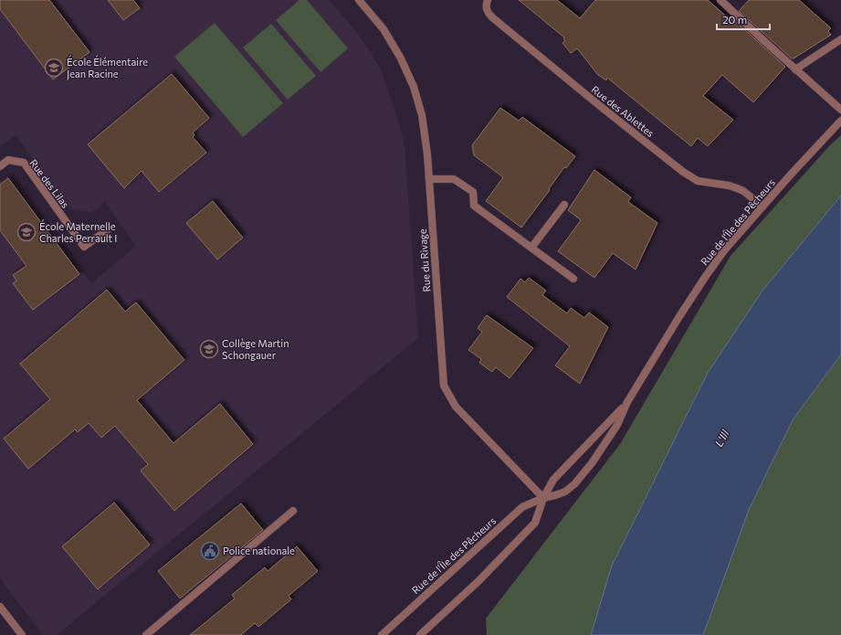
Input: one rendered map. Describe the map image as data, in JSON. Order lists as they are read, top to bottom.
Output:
{
  "streets": {
    "street": [
      "Rue des Ablettes",
      "Rue des Lilas",
      "Rue de l'Île des Pêcheurs",
      "Rue du Rivage"
    ]
  },
  "crossings": [
    ["Rue des Ablettes", "Rue de l'Île des Pêcheurs"],
    ["Rue de l'Île des Pêcheurs", "Rue du Rivage"]
  ],
  "water": ["L'Ill"],
  "places": {
    "school or university": ["École Élémentaire Jean Racine", "École Maternelle Charles Perrault I", "Collège Martin Schongauer"],
    "public building": ["Police nationale"]
  },
  "scale_bar": "20 m"
}
